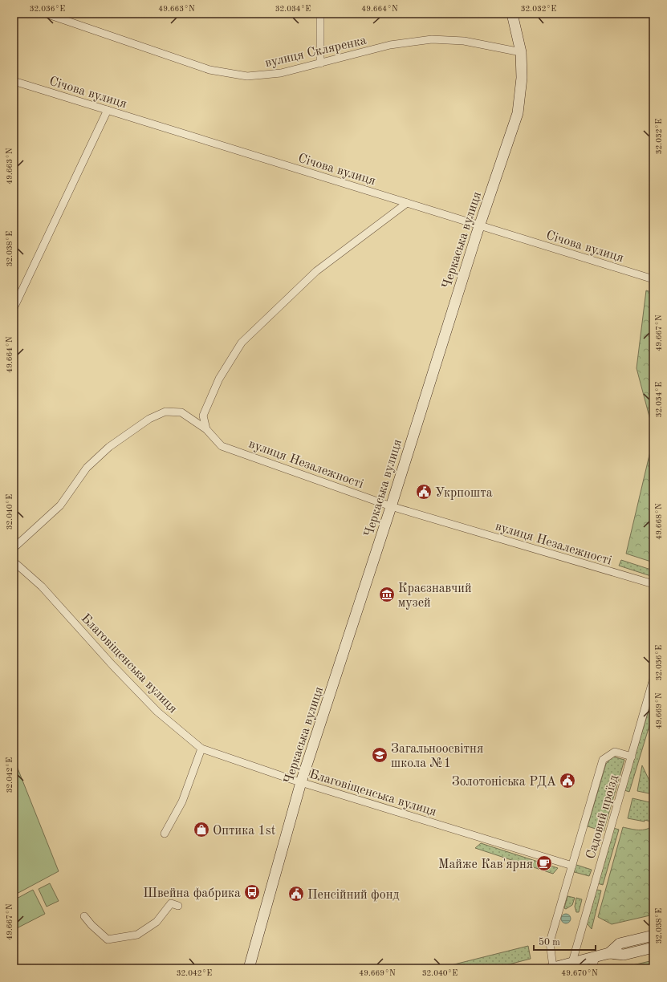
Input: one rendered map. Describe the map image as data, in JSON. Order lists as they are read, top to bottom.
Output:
{
  "streets": {
    "street": [
      "вулиця Скляренка",
      "Січова вулиця",
      "Черкаська вулиця",
      "вулиця Незалежності",
      "Благовіщенська вулиця",
      "Садовий проїзд"
    ]
  },
  "crossings": [
    ["вулиця Скляренка", "Черкаська вулиця"],
    ["Січова вулиця", "Черкаська вулиця"],
    ["Черкаська вулиця", "вулиця Незалежності"],
    ["Черкаська вулиця", "Благовіщенська вулиця"]
  ],
  "places": {
    "public building": ["Укрпошта", "Золотоніська РДА", "Пенсійний фонд"],
    "museum": ["Краєзнавчий музей"],
    "school or university": ["Загальноосвітня школа №1"],
    "shop": ["Оптика 1st"],
    "cafe": ["Майже Кав'ярня"],
    "bus stop": ["Швейна фабрика"]
  },
  "scale_bar": "50 m",
  "coordinates": [
    "32.036°E",
    "49.663°N",
    "32.034°E",
    "49.664°N",
    "32.032°E",
    "32.038°E",
    "49.667°N",
    "32.040°E",
    "49.668°N",
    "49.669°N",
    "32.042°E",
    "49.670°N"
  ]
}
